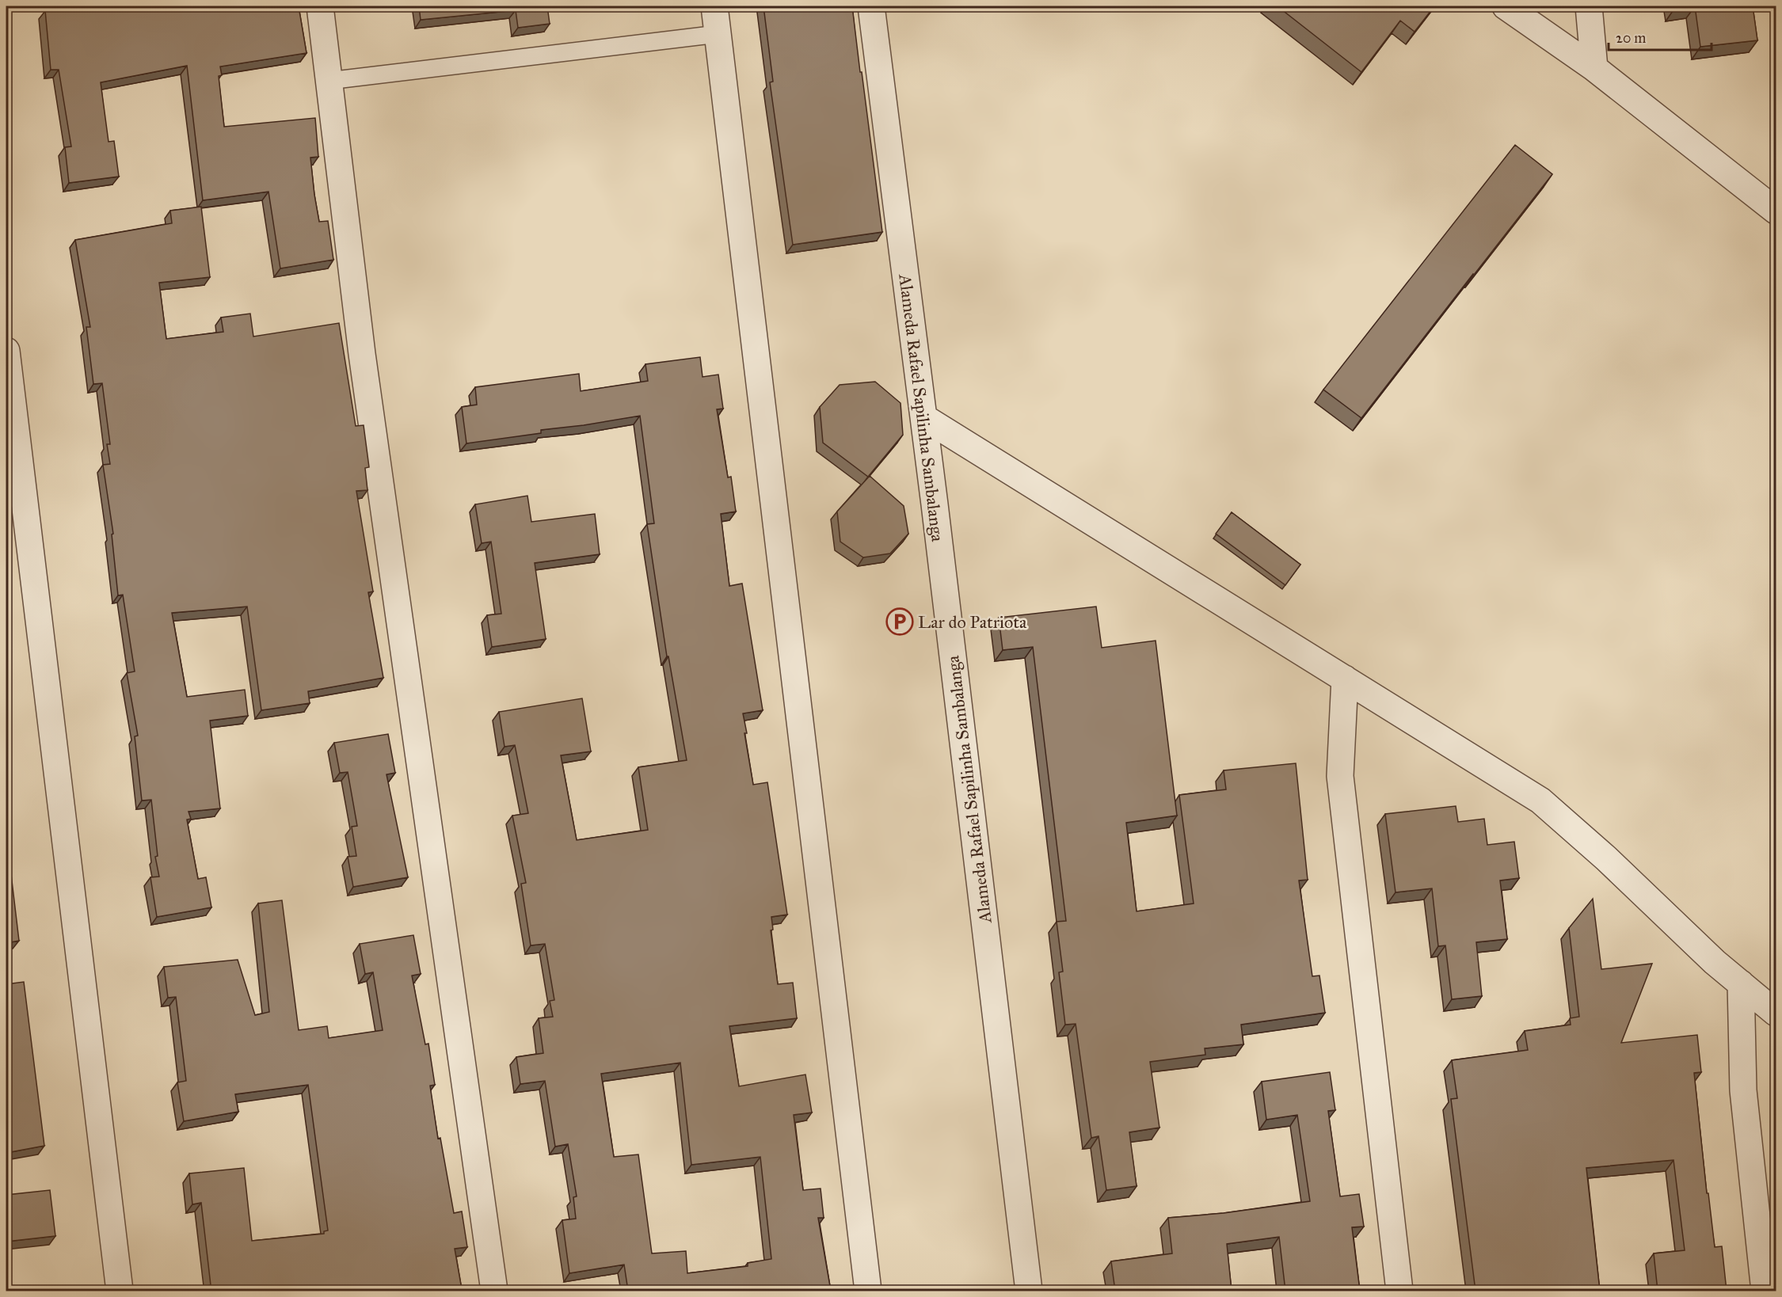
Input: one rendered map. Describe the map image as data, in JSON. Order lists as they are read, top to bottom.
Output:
{
  "streets": {
    "street": ["Alameda Rafael Sapilinha Sambalanga"]
  },
  "places": {
    "parking": ["Lar do Patriota"]
  },
  "scale_bar": "20 m"
}
